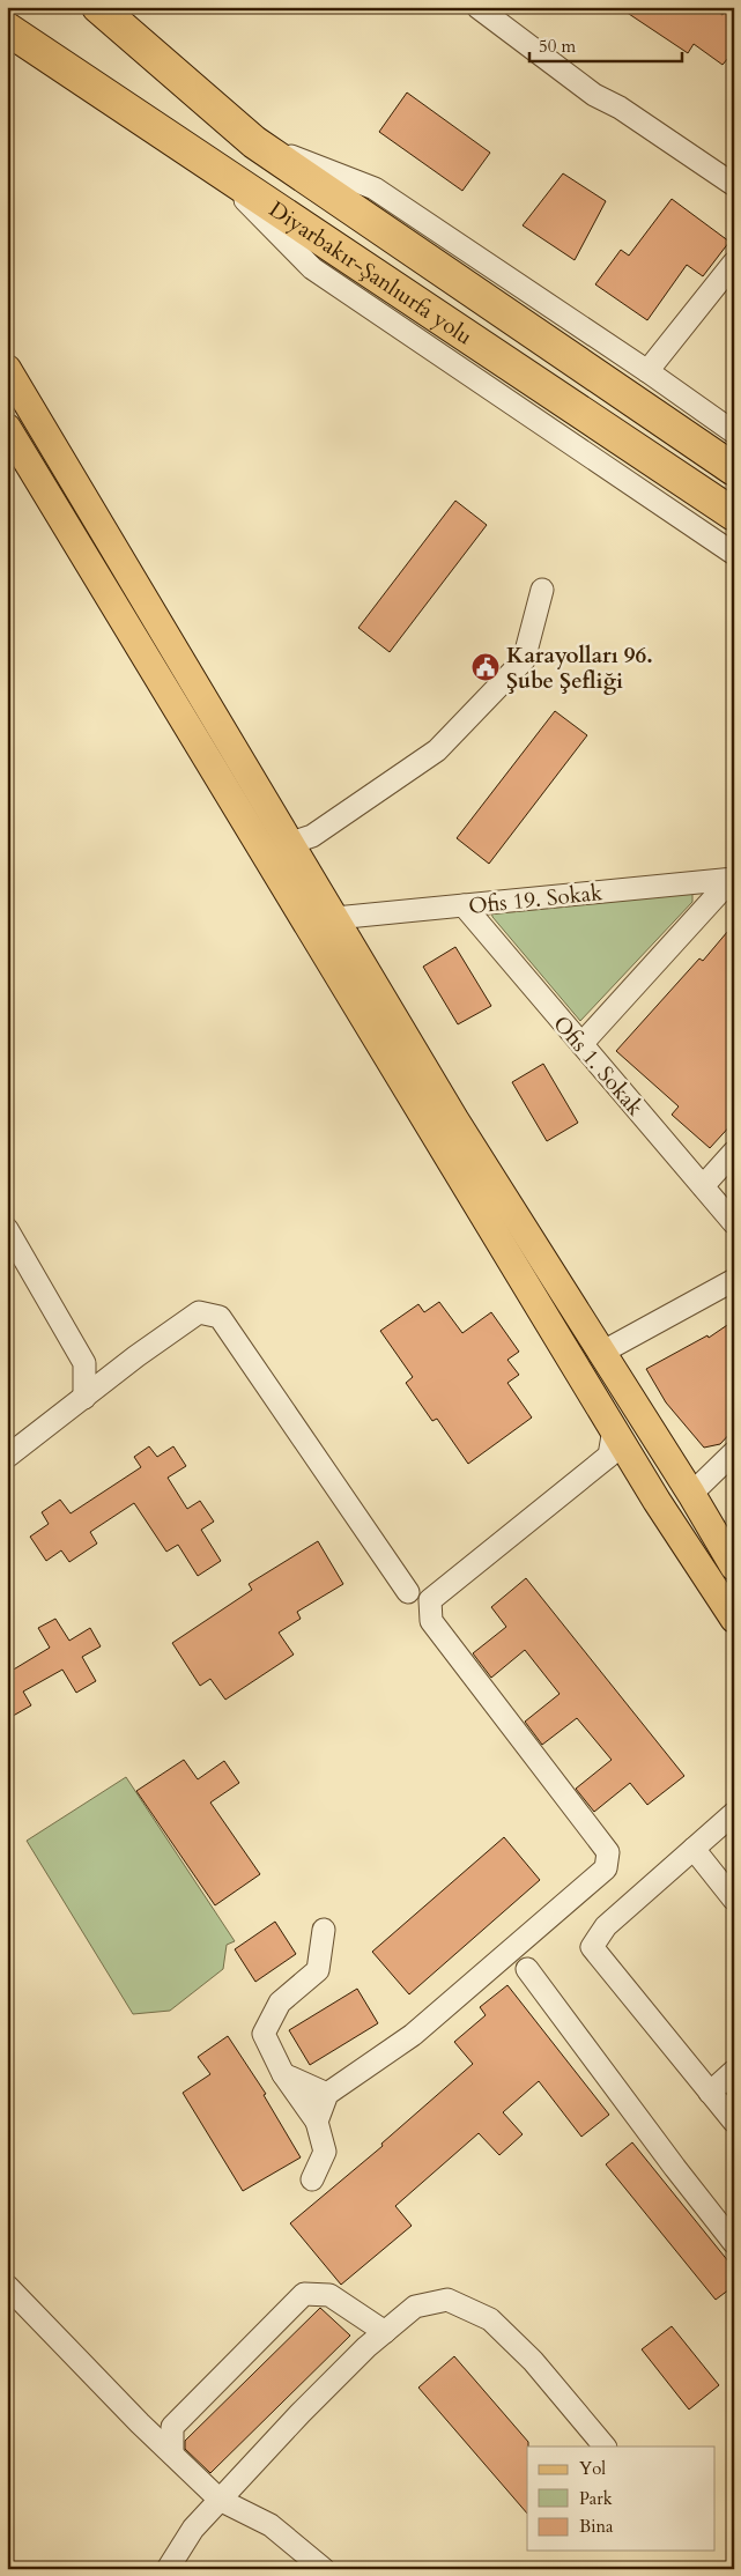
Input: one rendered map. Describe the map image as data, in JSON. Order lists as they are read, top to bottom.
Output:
{
  "streets": {
    "highway": ["Diyarbakır-Şanlıurfa yolu"],
    "street": ["Ofis 19. Sokak", "Ofis 1. Sokak"]
  },
  "crossings": [
    ["Ofis 19. Sokak", "Ofis 1. Sokak"]
  ],
  "places": {
    "public building": ["Karayolları 96. Şube Şefliği"]
  },
  "legend": ["Yol", "Park", "Bina"],
  "scale_bar": "50 m"
}
